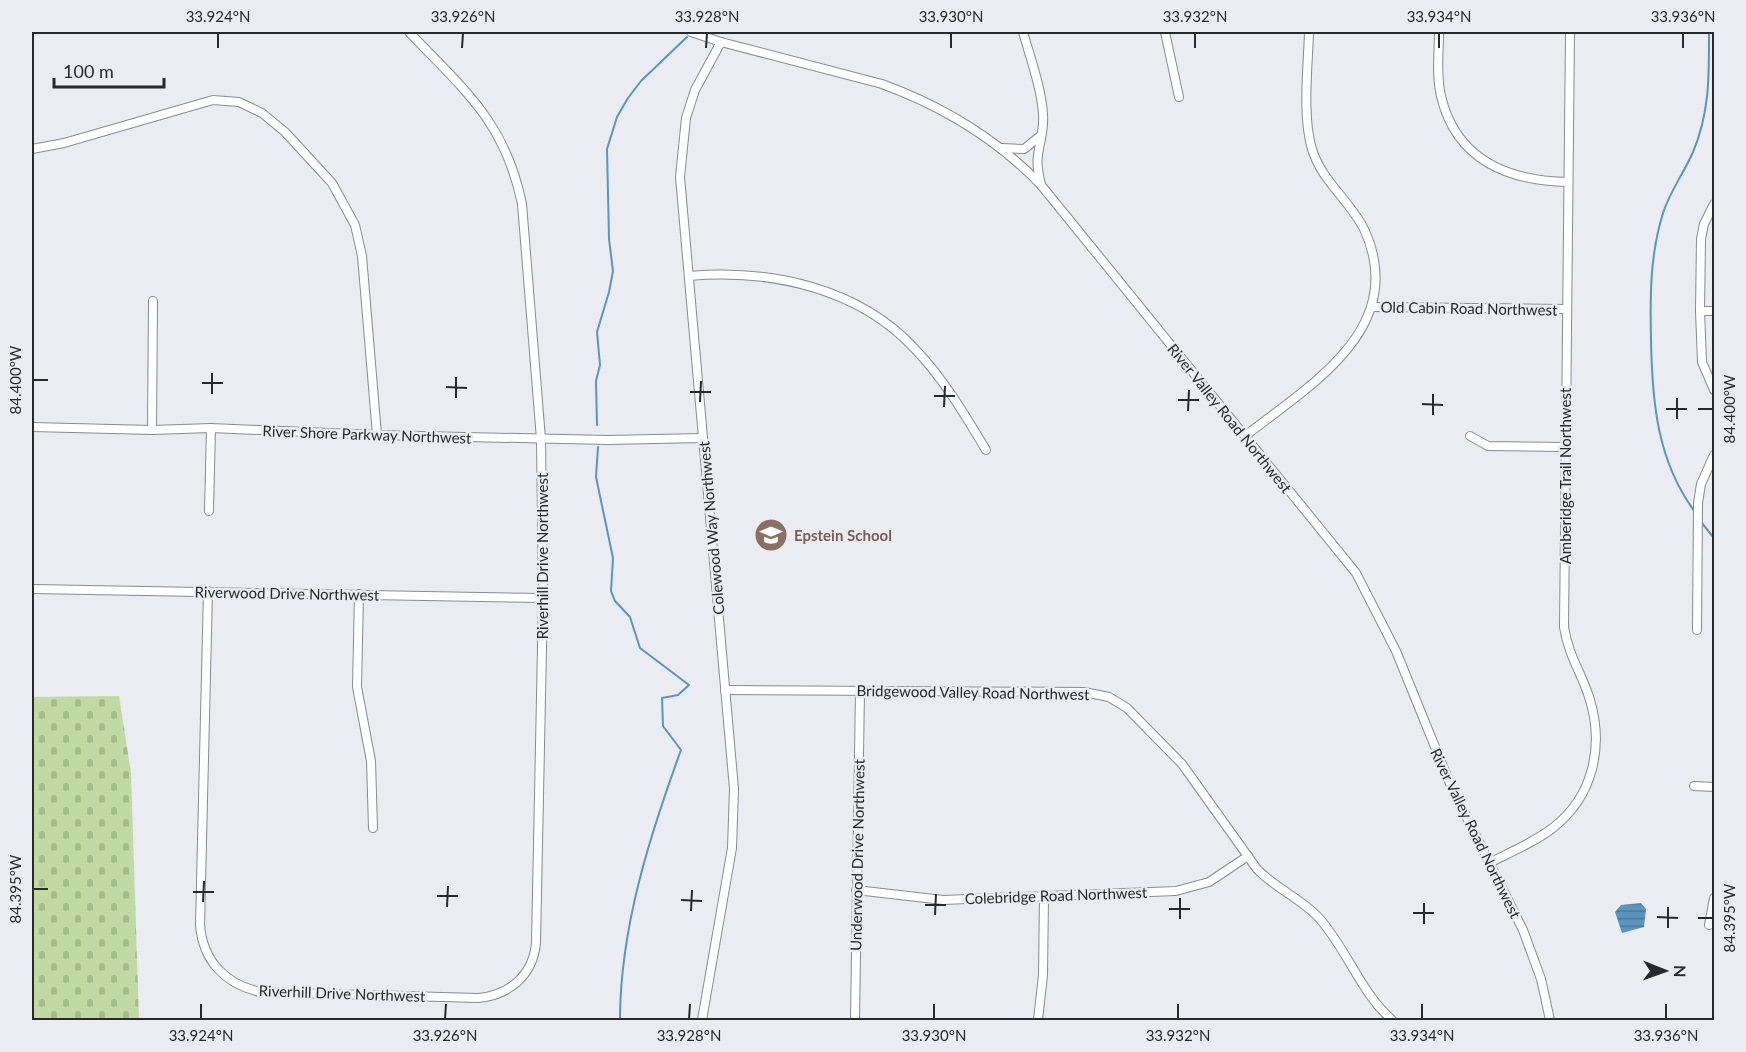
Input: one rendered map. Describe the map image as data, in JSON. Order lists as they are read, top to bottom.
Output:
{
  "streets": {
    "street": [
      "Old Cabin Road Northwest",
      "River Valley Road Northwest",
      "River Shore Parkway Northwest",
      "Amberidge Trail Northwest",
      "Colewood Way Northwest",
      "Riverhill Drive Northwest",
      "Riverwood Drive Northwest",
      "Bridgewood Valley Road Northwest",
      "Underwood Drive Northwest",
      "Colebridge Road Northwest"
    ]
  },
  "crossings": [
    ["Old Cabin Road Northwest", "Amberidge Trail Northwest"],
    ["River Valley Road Northwest", "Amberidge Trail Northwest"],
    ["River Valley Road Northwest", "Colewood Way Northwest"],
    ["River Shore Parkway Northwest", "Colewood Way Northwest"],
    ["River Shore Parkway Northwest", "Riverhill Drive Northwest"],
    ["Colewood Way Northwest", "Bridgewood Valley Road Northwest"],
    ["Riverhill Drive Northwest", "Riverwood Drive Northwest"],
    ["Bridgewood Valley Road Northwest", "Underwood Drive Northwest"],
    ["Bridgewood Valley Road Northwest", "Colebridge Road Northwest"],
    ["Underwood Drive Northwest", "Colebridge Road Northwest"]
  ],
  "places": {
    "school or university": ["Epstein School"]
  },
  "scale_bar": "100 m",
  "north": "right",
  "coordinates": [
    "33.924°N",
    "33.926°N",
    "33.928°N",
    "33.930°N",
    "33.932°N",
    "33.934°N",
    "33.936°N",
    "84.400°W",
    "84.395°W"
  ]
}
